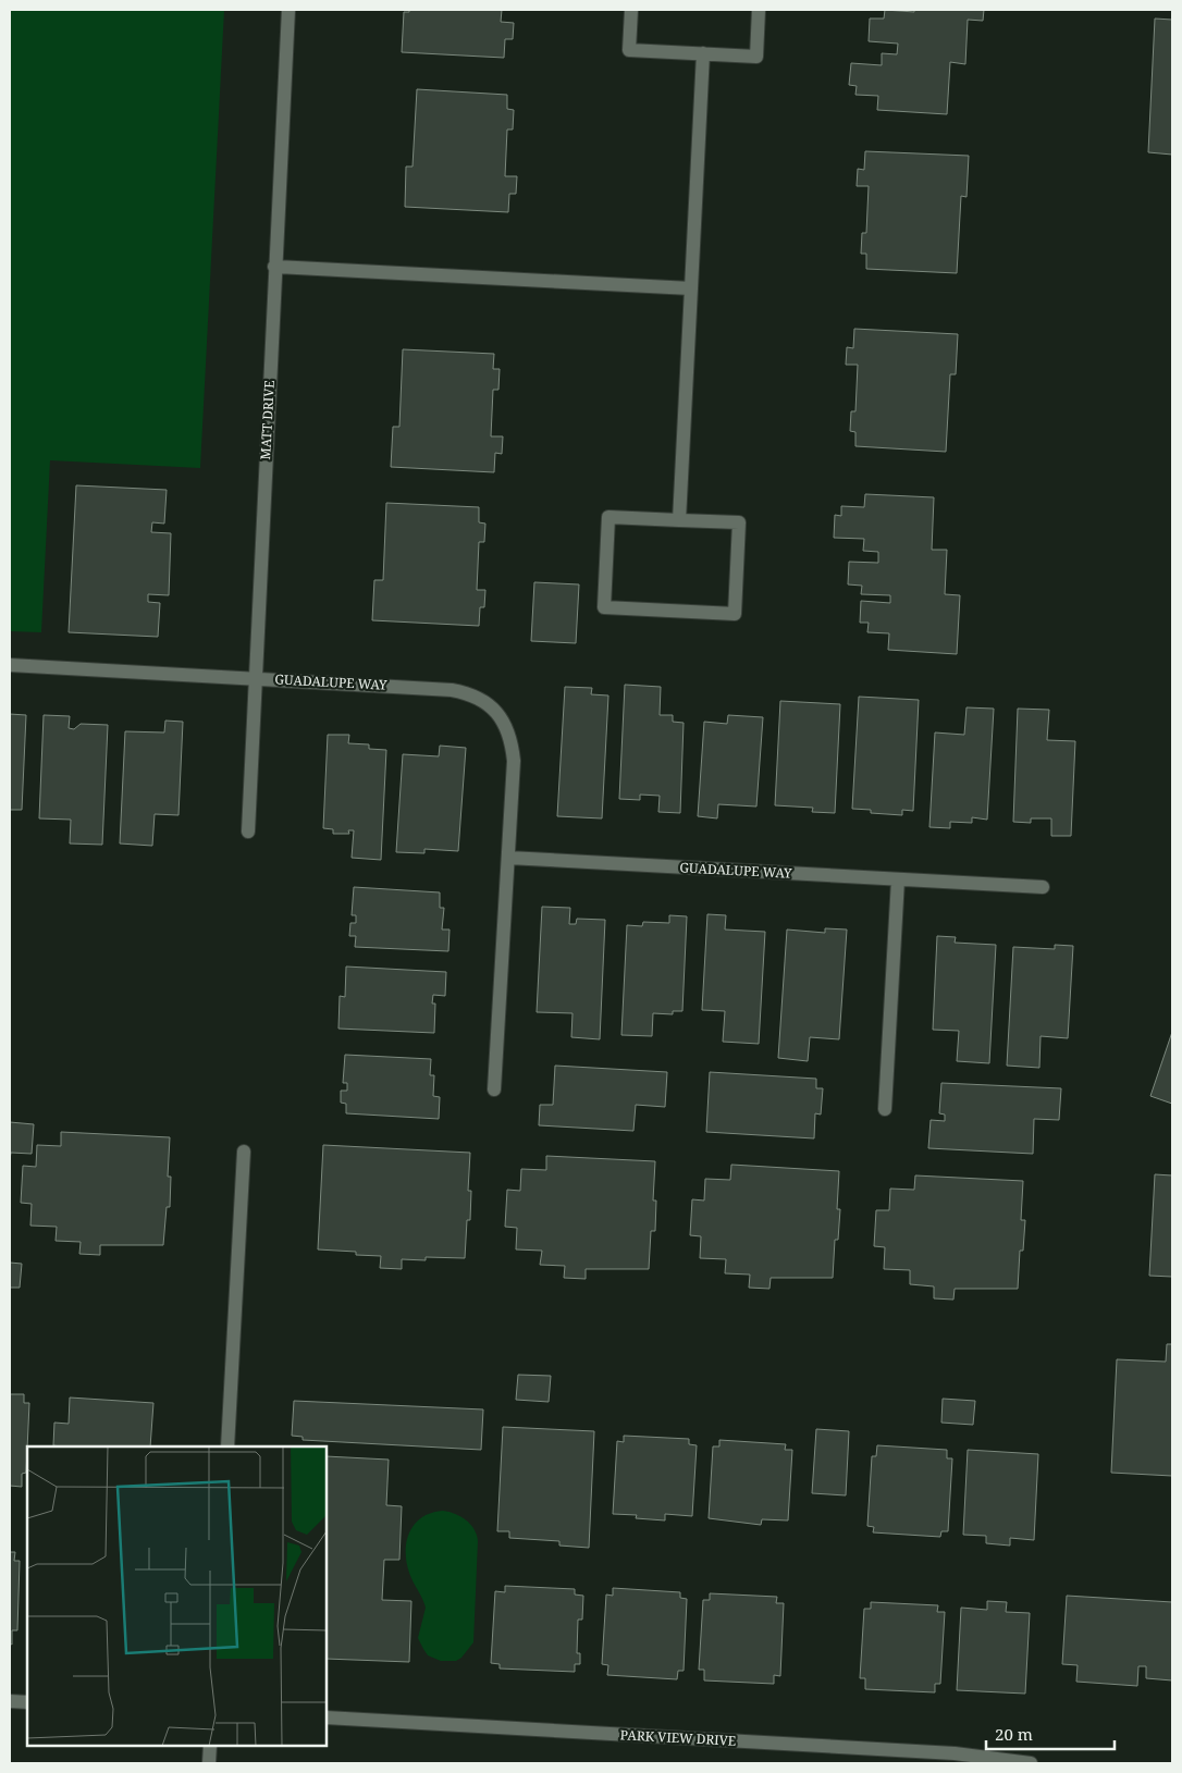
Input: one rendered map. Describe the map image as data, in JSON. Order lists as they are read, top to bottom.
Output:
{
  "streets": {
    "street": ["MATT DRIVE", "GUADALUPE WAY", "PARK VIEW DRIVE"]
  },
  "crossings": [
    ["MATT DRIVE", "GUADALUPE WAY"]
  ],
  "scale_bar": "20 m"
}
